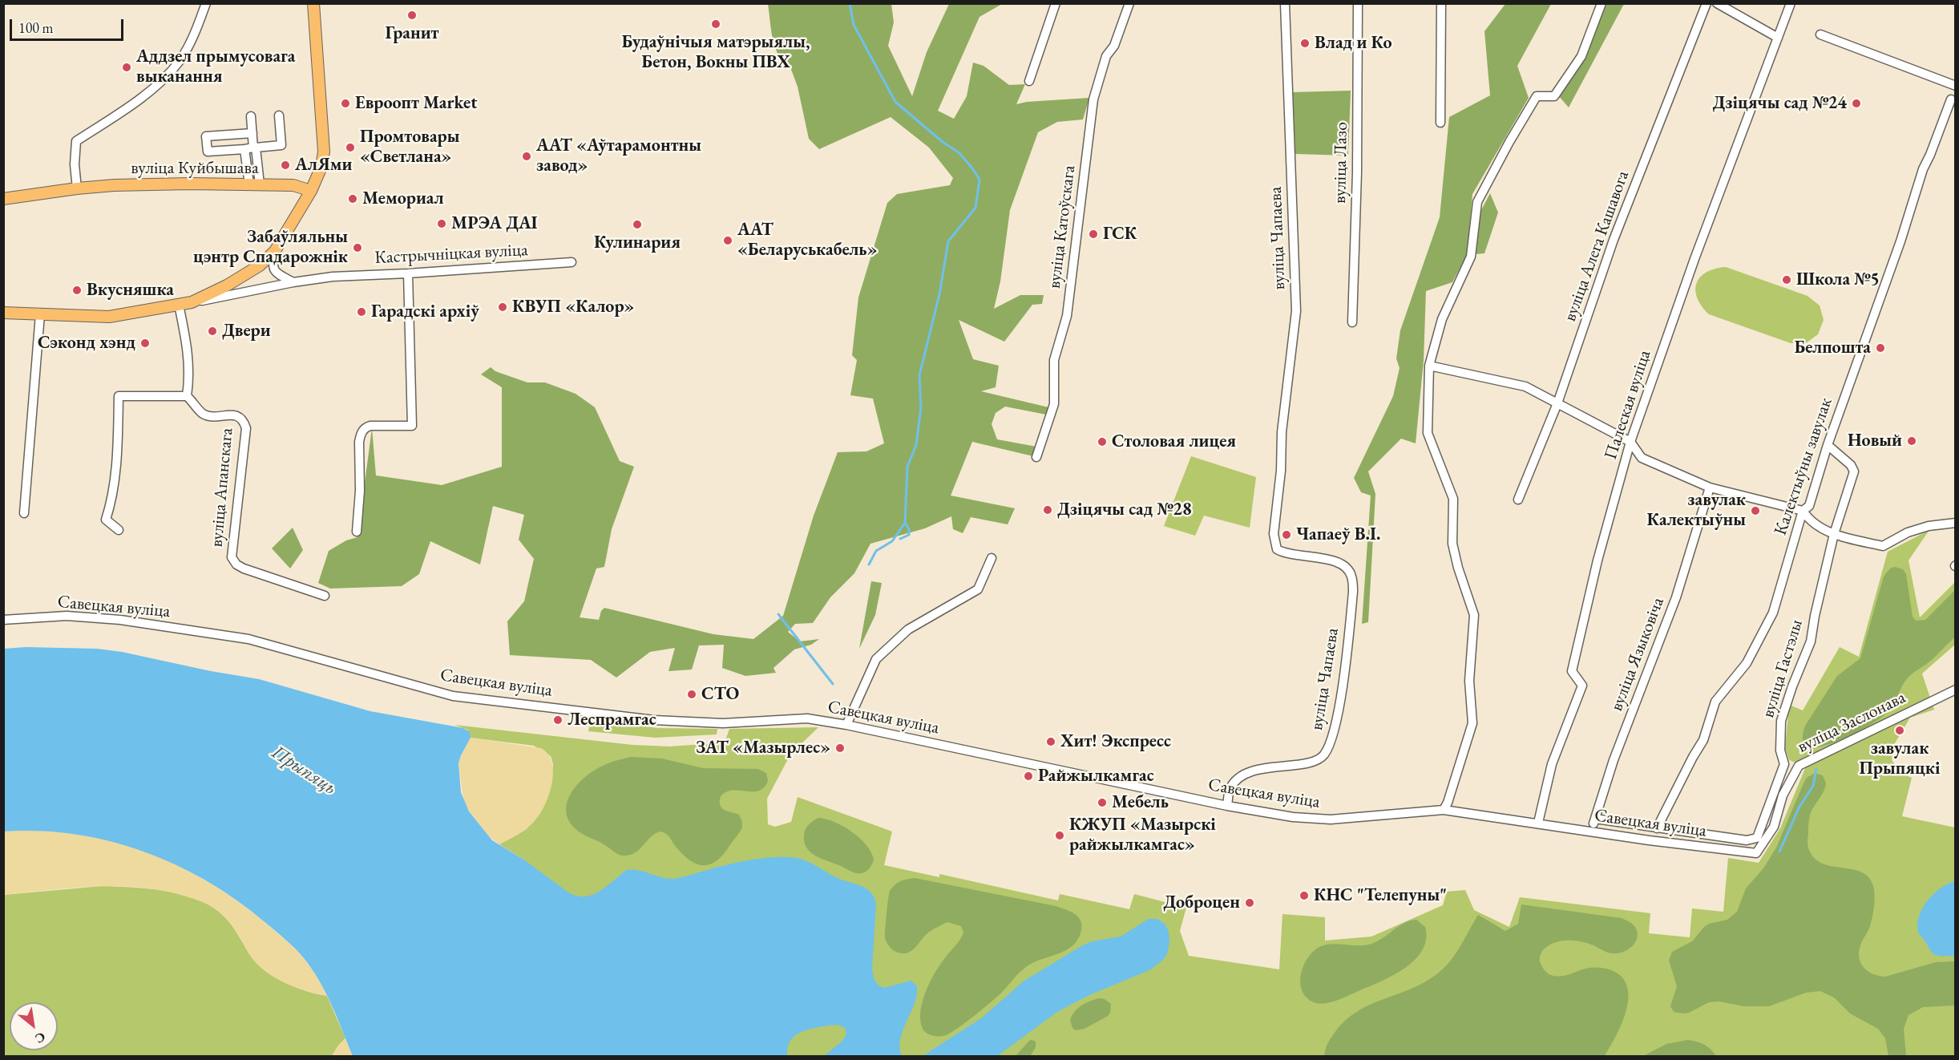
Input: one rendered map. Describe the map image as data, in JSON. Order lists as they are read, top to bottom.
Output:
{
  "streets": {
    "main road": ["вуліца Куйбышава"],
    "street": [
      "вуліца Лазо",
      "вуліца Катоўскага",
      "вуліца Чапаева",
      "вуліца Алега Кашавога",
      "Кастрычніцкая вуліца",
      "Палеская вуліца",
      "Калектыўны завулак",
      "вуліца Апанскага",
      "Савецкая вуліца",
      "вуліца Языковіча",
      "вуліца Гастэлы",
      "вуліца Заслонава"
    ]
  },
  "crossings": [
    ["вуліца Чапаева", "Савецкая вуліца"],
    ["Палеская вуліца", "Савецкая вуліца"],
    ["Калектыўны завулак", "Савецкая вуліца"],
    ["Калектыўны завулак", "вуліца Гастэлы"],
    ["Савецкая вуліца", "вуліца Языковіча"],
    ["Савецкая вуліца", "вуліца Гастэлы"],
    ["Савецкая вуліца", "вуліца Заслонава"]
  ],
  "water": ["Прыпяць"],
  "places": [
    "Гранит",
    "Будаўнічыя матэрыялы, Бетон, Вокны ПВХ",
    "Влад и Ко",
    "Аддзел прымусовага выканання",
    "Евроопт Market",
    "Дзіцячы сад №24",
    "Промтовары «Светлана»",
    "ААТ «Аўтарамонтны завод»",
    "АлЯми",
    "Мемориал",
    "МРЭА ДАІ",
    "Кулинария",
    "ГСК",
    "ААТ «Беларуськабель»",
    "Забаўляльны цэнтр Спадарожнік",
    "Школа №5",
    "Вкусняшка",
    "КВУП «Калор»",
    "Гарадскі архіў",
    "Двери",
    "Сэконд хэнд",
    "Белпошта",
    "Новый",
    "Столовая лицея",
    "Дзіцячы сад №28",
    "завулак Калектыўны",
    "Чапаеў В.І.",
    "СТО",
    "Леспрамгас",
    "завулак Прыпяцкі",
    "Хит! Экспресс",
    "ЗАТ «Мазырлес»",
    "Райжылкамгас",
    "Мебель",
    "КЖУП «Мазырскі райжылкамгас»",
    "КНС \"Телепуны\"",
    "Доброцен"
  ],
  "scale_bar": "100 m",
  "north": "bottom right"
}
